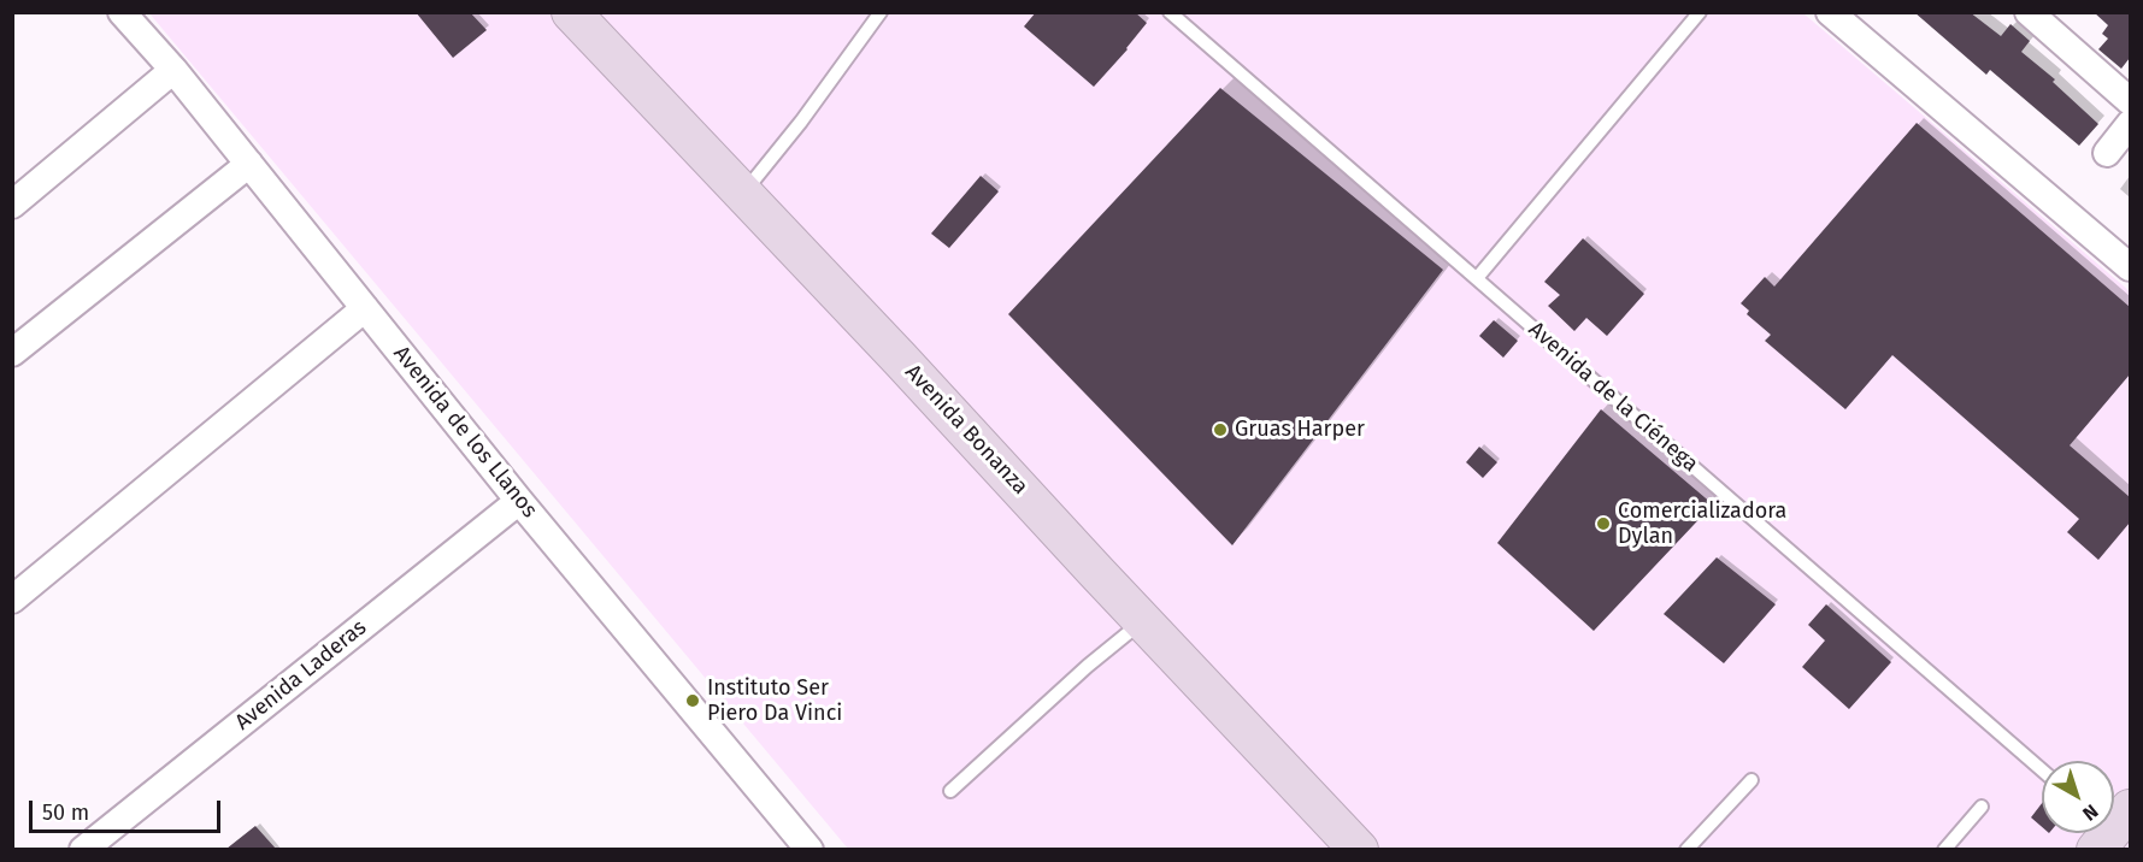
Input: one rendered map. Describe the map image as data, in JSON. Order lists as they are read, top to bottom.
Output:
{
  "streets": {
    "street": ["Avenida Bonanza", "Avenida de los Llanos", "Avenida Laderas"],
    "lane": ["Avenida de la Ciénega"]
  },
  "crossings": [
    ["Avenida de los Llanos", "Avenida Laderas"]
  ],
  "places": ["Gruas Harper", "Comercializadora Dylan", "Instituto Ser Piero Da Vinci"],
  "scale_bar": "50 m",
  "north": "bottom right"
}
